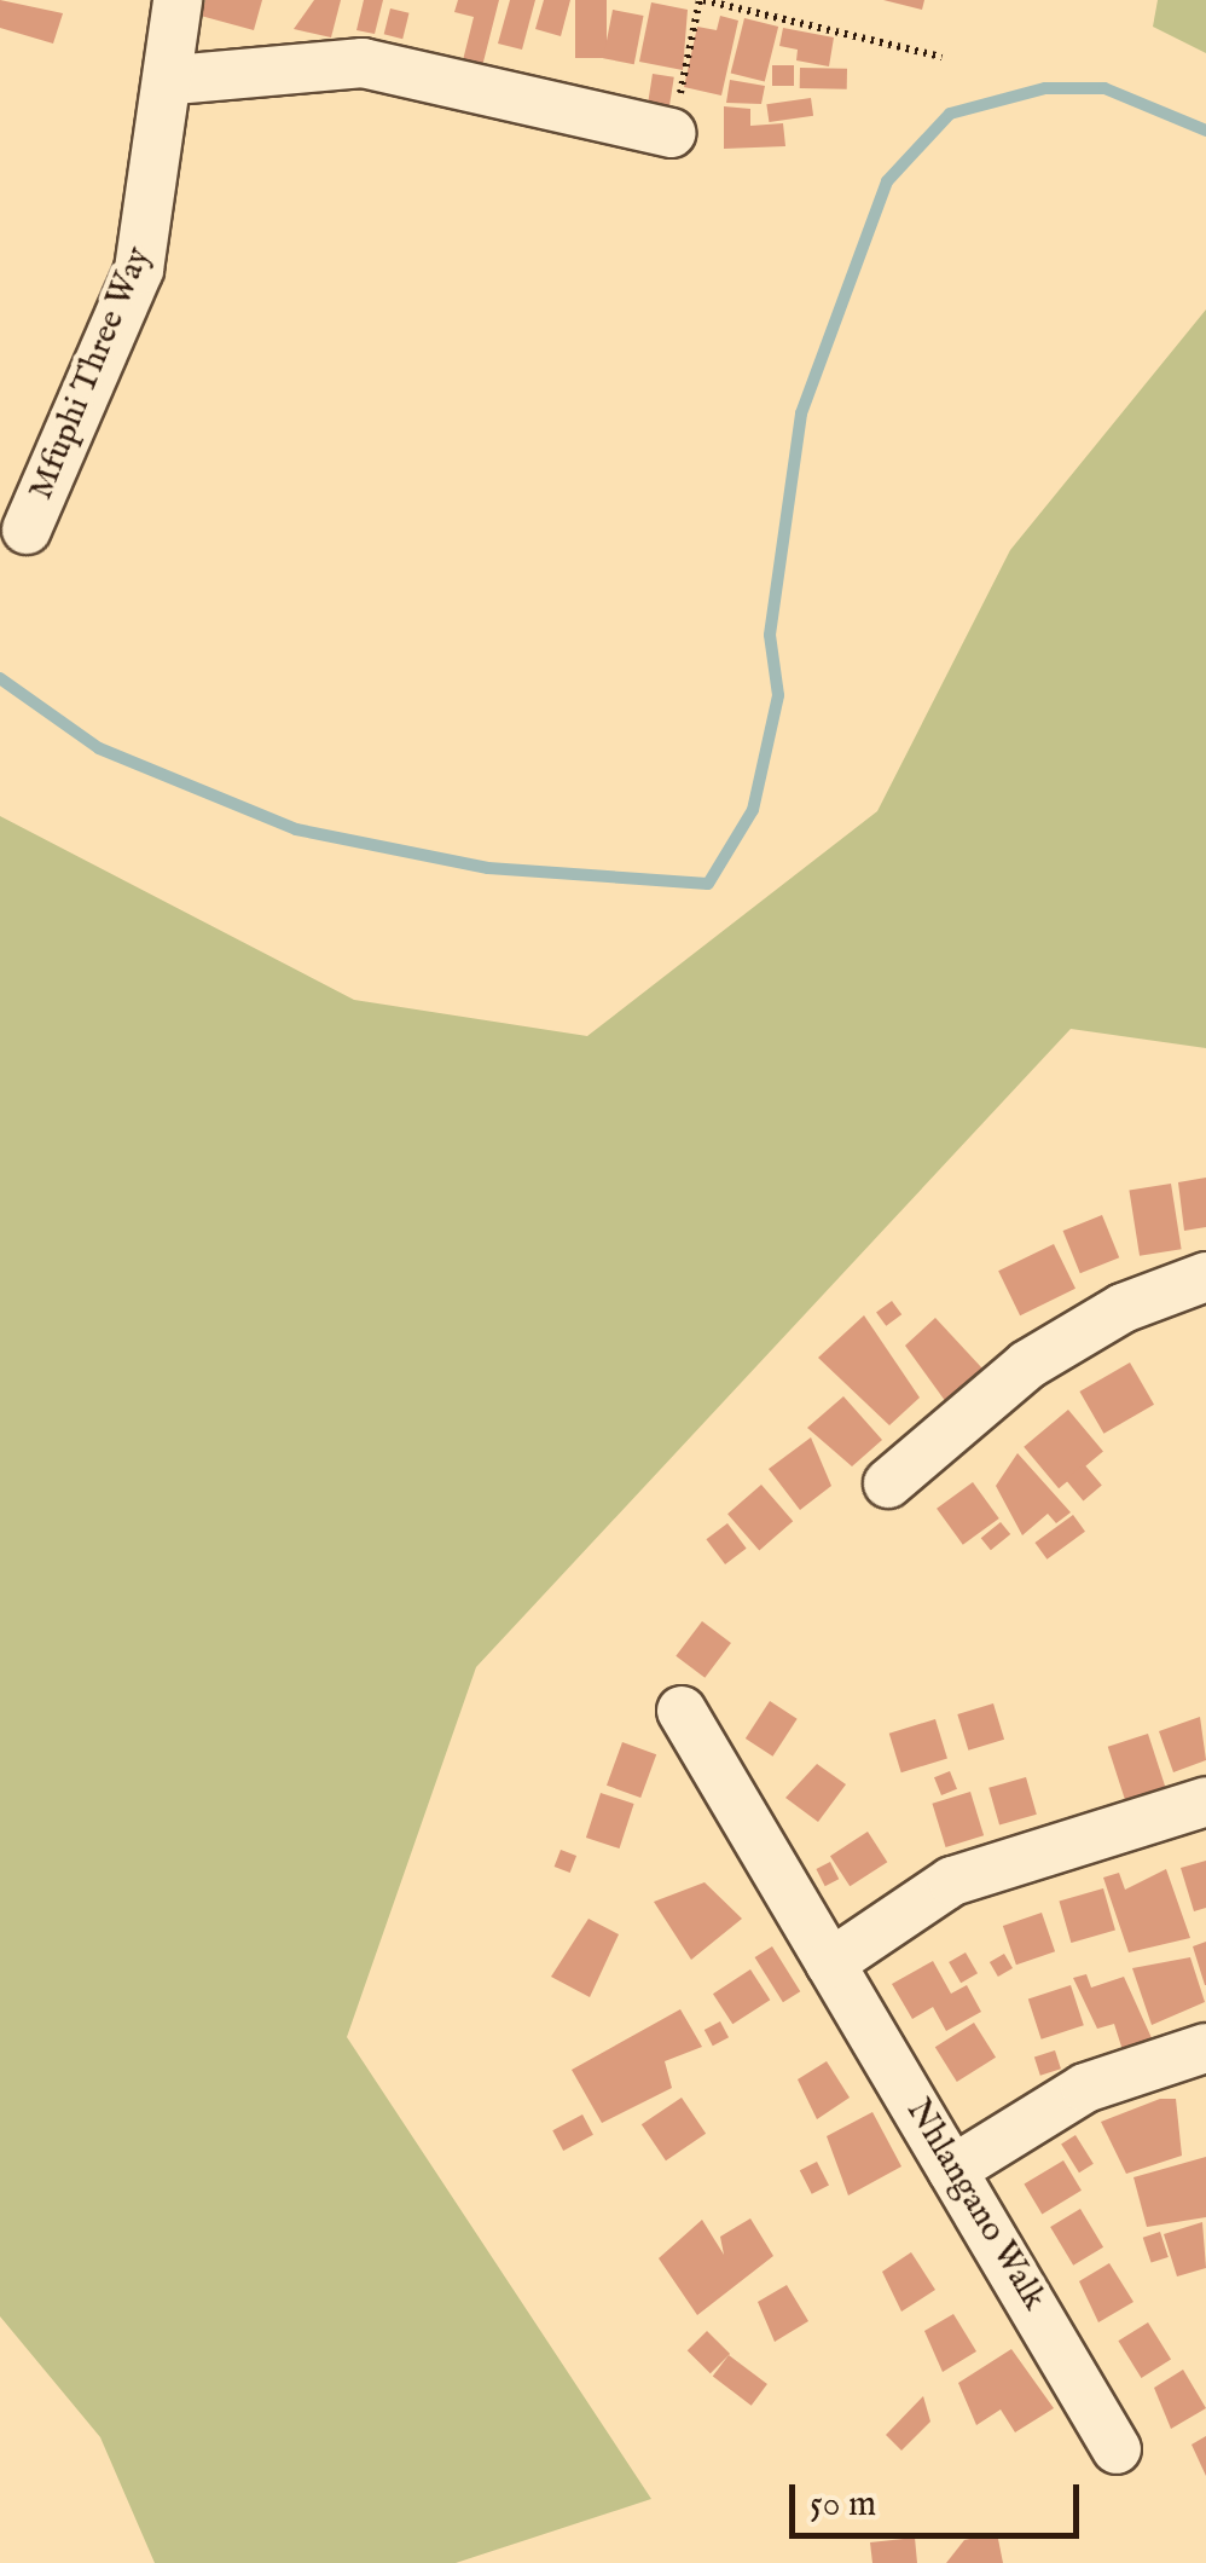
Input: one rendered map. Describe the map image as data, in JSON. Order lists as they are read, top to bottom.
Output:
{
  "streets": {
    "street": ["Mfuphi Three Way", "Nhlangano Walk"]
  },
  "scale_bar": "50 m"
}
